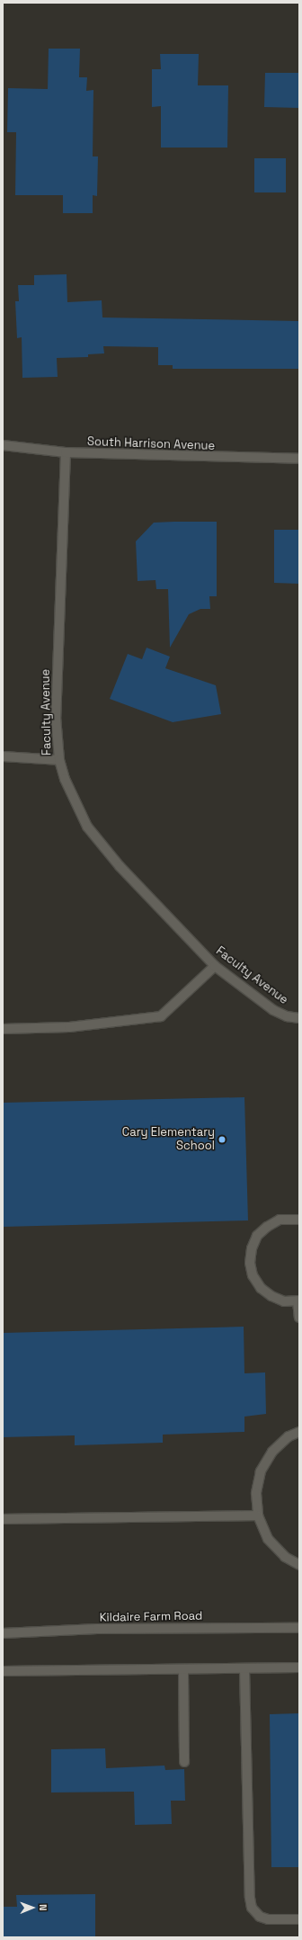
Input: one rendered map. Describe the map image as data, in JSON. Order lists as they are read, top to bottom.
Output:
{
  "streets": {
    "street": ["South Harrison Avenue", "Faculty Avenue", "Kildaire Farm Road"]
  },
  "crossings": [
    ["South Harrison Avenue", "Faculty Avenue"]
  ],
  "places": ["Cary Elementary School"],
  "north": "right"
}
